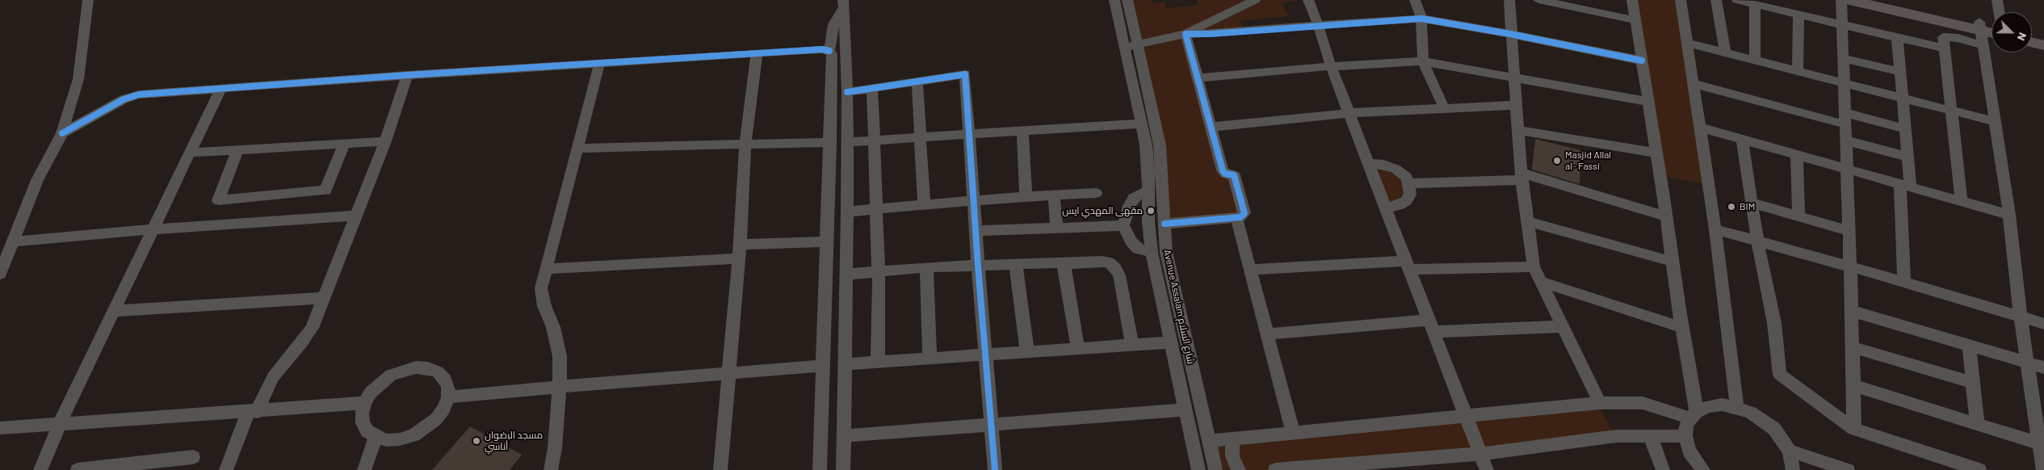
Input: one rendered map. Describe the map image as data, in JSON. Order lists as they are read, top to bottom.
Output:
{
  "streets": {
    "street": ["Avenue Assalam شارع السلام"]
  },
  "places": [
    "Masjid Allal al- Fassi",
    "BIM",
    "مقهى المهدي ايس",
    "مسجد الرضوان أناسي"
  ],
  "north": "bottom right"
}
